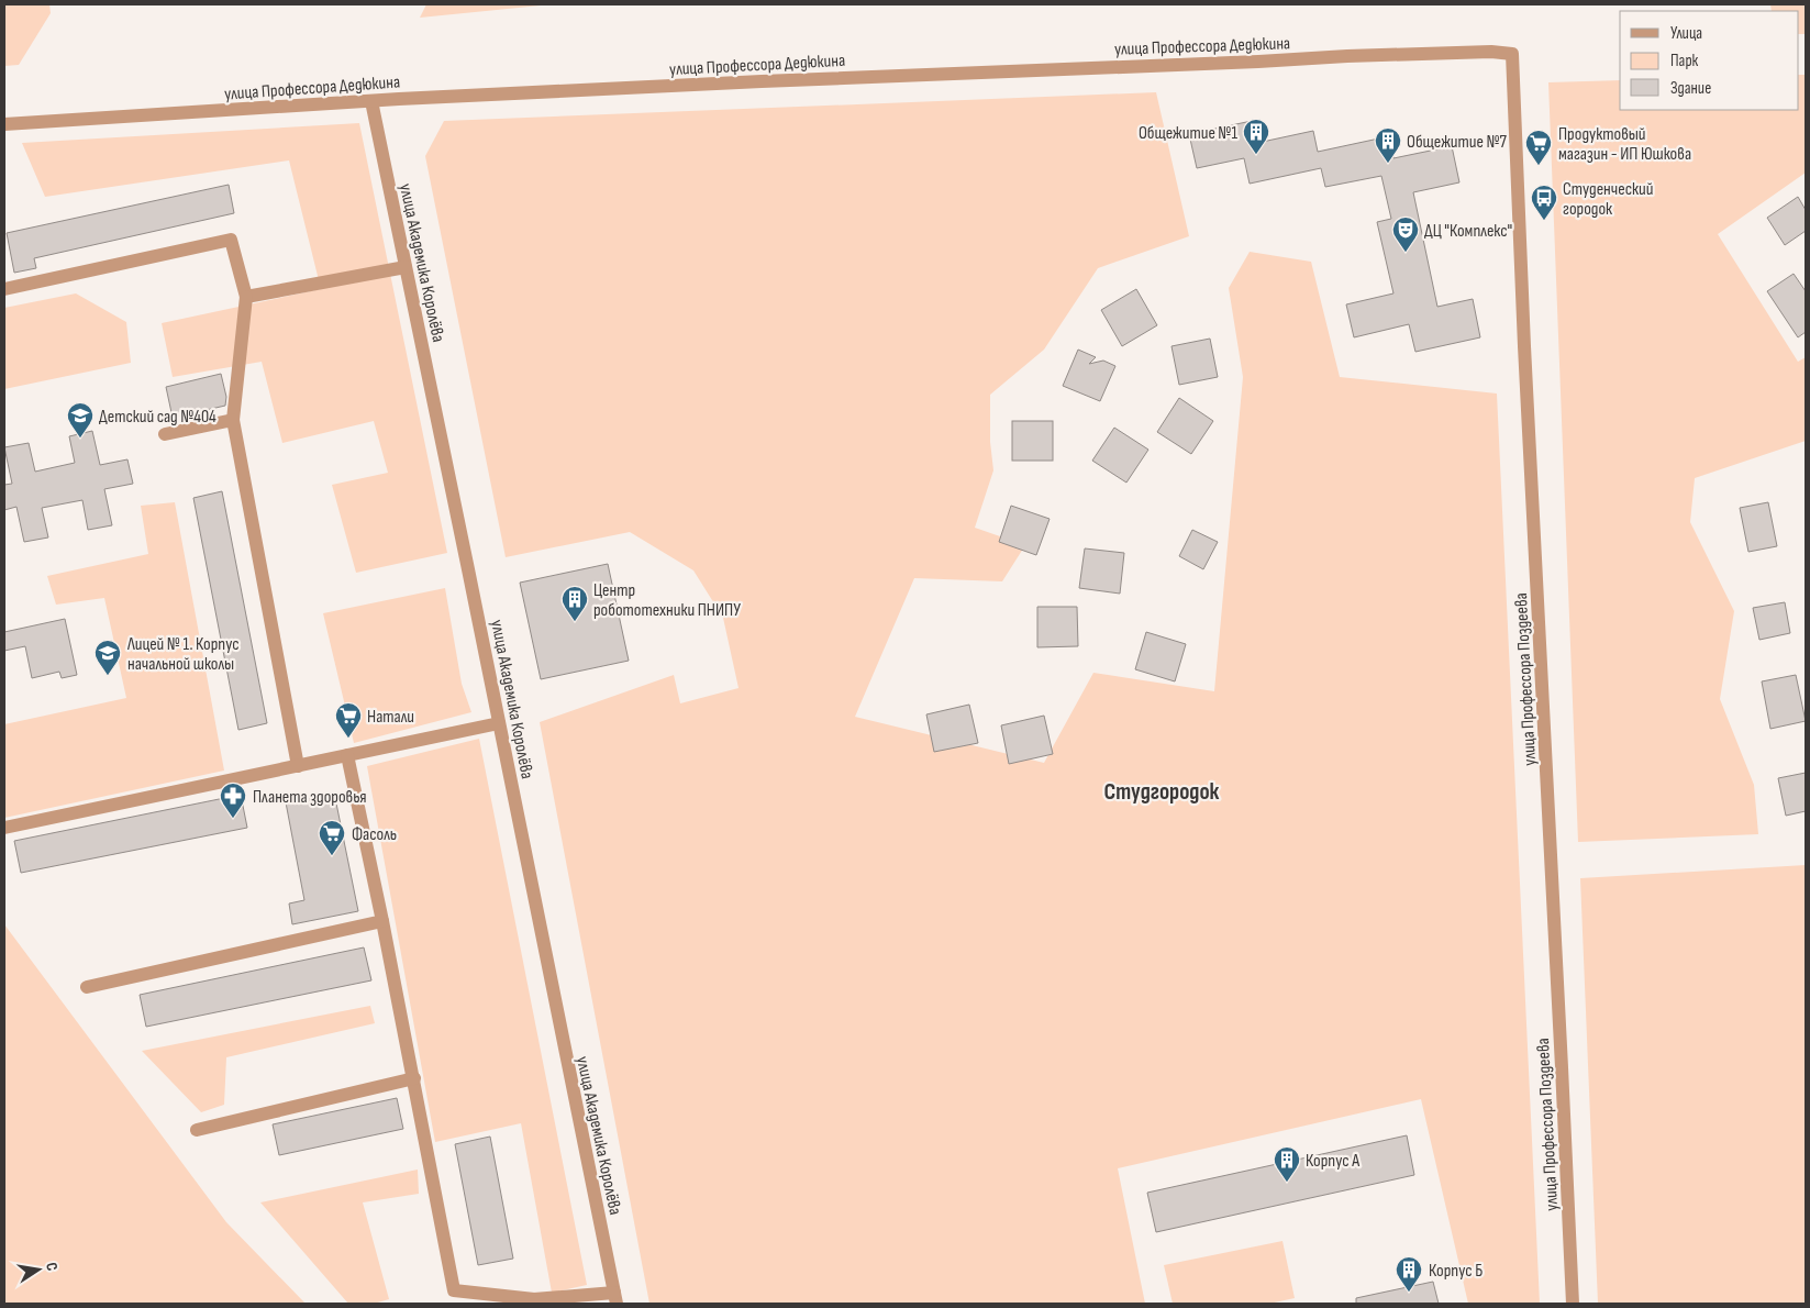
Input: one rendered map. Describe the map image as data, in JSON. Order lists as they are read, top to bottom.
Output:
{
  "streets": {
    "street": ["улица Профессора Дедюкина", "улица Академика Королёва", "улица Профессора Поздеева"]
  },
  "crossings": [
    ["улица Профессора Дедюкина", "улица Академика Королёва"],
    ["улица Профессора Дедюкина", "улица Профессора Поздеева"]
  ],
  "districts": ["Студгородок"],
  "places": {
    "building": [
      "Общежитие №1",
      "Общежитие №7",
      "Центр робототехники ПНИПУ",
      "Корпус А",
      "Корпус Б"
    ],
    "supermarket": ["Продуктовый магазин - ИП Юшкова", "Натали", "Фасоль"],
    "bus stop": ["Студенческий городок"],
    "theatre": ["ДЦ \"Комплекс\""],
    "school or university": ["Детский сад №404", "Лицей № 1. Корпус начальной школы"],
    "pharmacy": ["Планета здоровья"]
  },
  "legend": ["Улица", "Парк", "Здание"],
  "north": "right"
}
